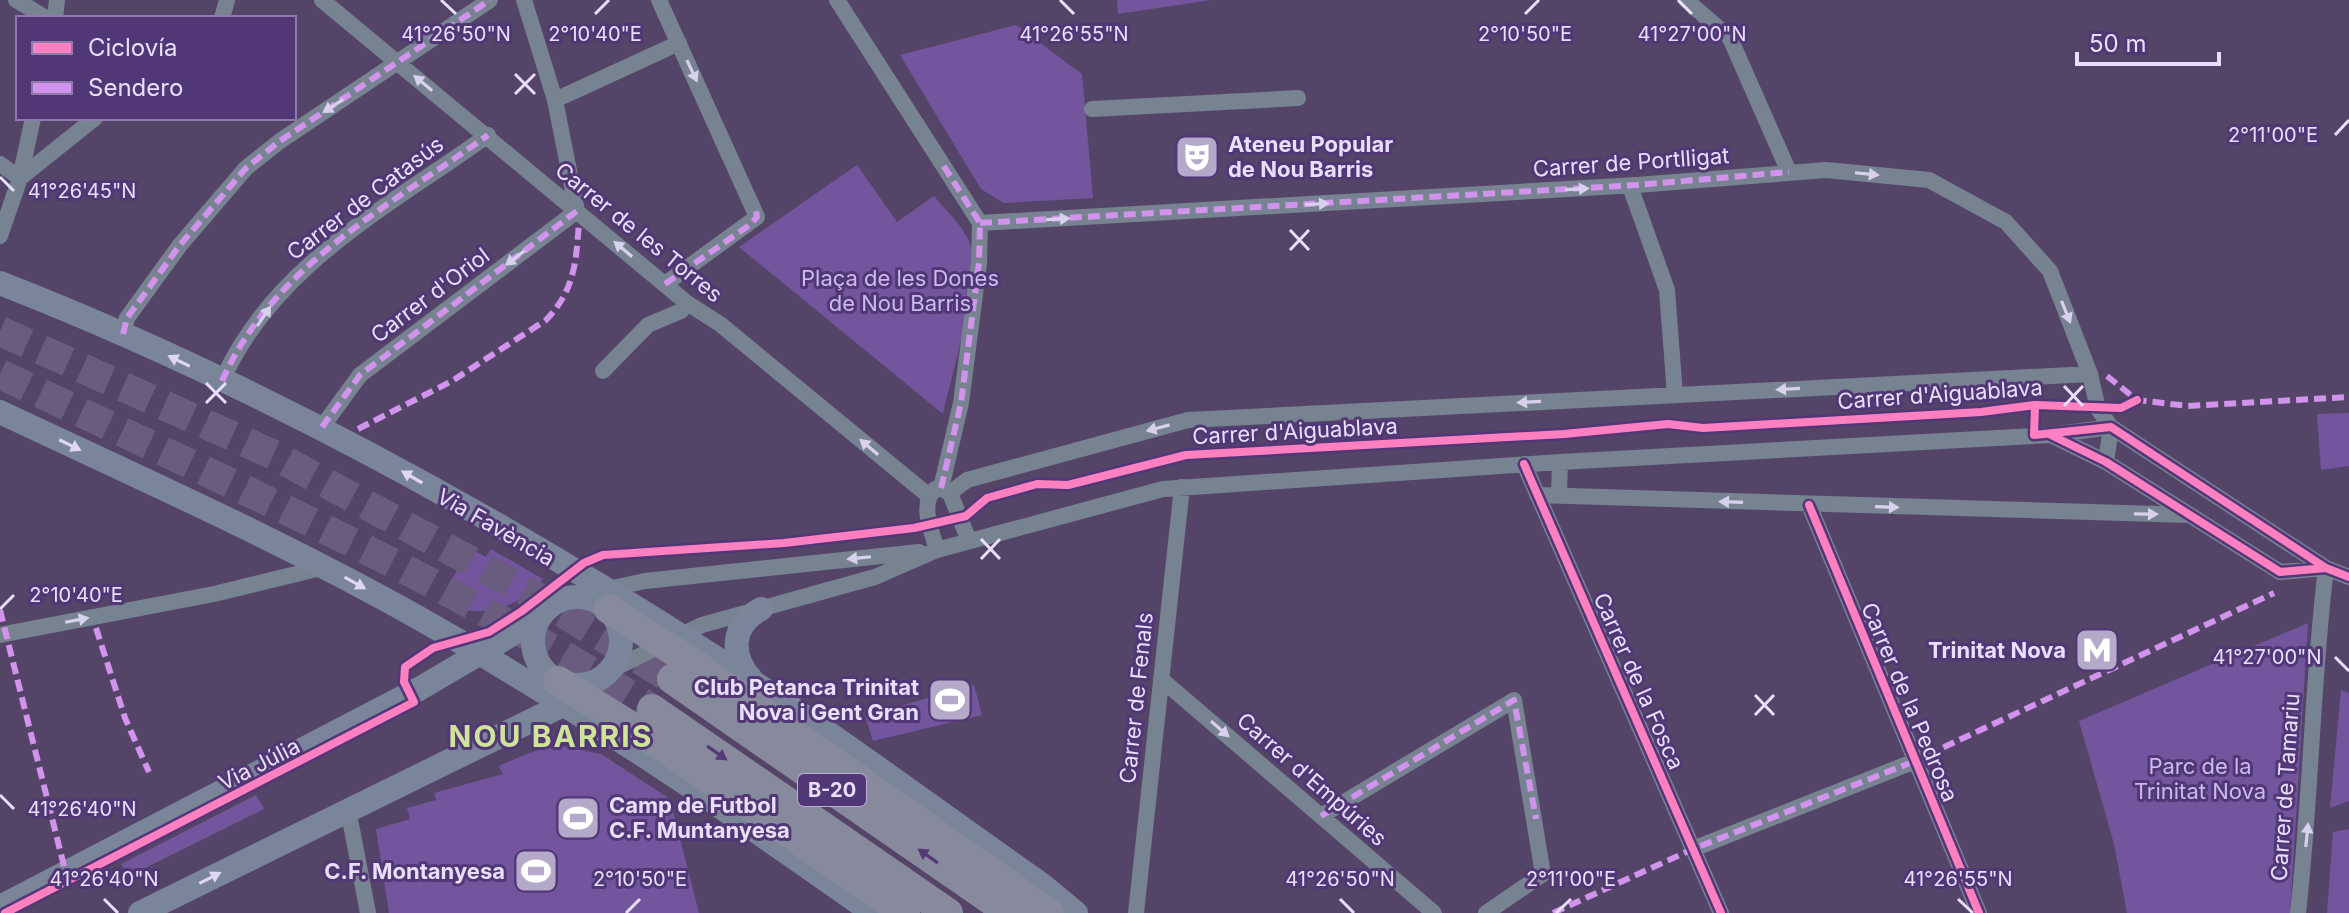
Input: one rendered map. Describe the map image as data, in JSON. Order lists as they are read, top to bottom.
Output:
{
  "streets": {
    "highway": ["B-20"],
    "street": [
      "Carrer de Portlligat",
      "Carrer de Catasús",
      "Carrer de les Torres",
      "Carrer d'Oriol",
      "Carrer d'Aiguablava",
      "Via Favència",
      "Carrer de la Fosca",
      "Carrer de Fenals",
      "Carrer de la Pedrosa",
      "Via Júlia",
      "Carrer d'Empúries",
      "Carrer de Tamariu"
    ]
  },
  "crossings": [
    ["Carrer de Portlligat", "Carrer d'Aiguablava"],
    ["Carrer de Catasús", "Carrer de les Torres"],
    ["Carrer de Catasús", "Via Favència"],
    ["Carrer de les Torres", "Carrer d'Oriol"],
    ["Carrer de les Torres", "Carrer d'Aiguablava"],
    ["Carrer d'Oriol", "Via Favència"],
    ["Carrer d'Aiguablava", "Via Favència"],
    ["Carrer d'Aiguablava", "Carrer de la Fosca"],
    ["Carrer d'Aiguablava", "Carrer de Fenals"],
    ["Carrer d'Aiguablava", "Via Júlia"],
    ["Carrer d'Aiguablava", "Carrer de Tamariu"],
    ["Via Favència", "Via Júlia"],
    ["Carrer de Fenals", "Carrer d'Empúries"]
  ],
  "one_way": [
    "Carrer de Portlligat",
    "Carrer de les Torres",
    "Carrer d'Oriol",
    "Carrer d'Empúries",
    "Carrer de Tamariu"
  ],
  "districts": ["NOU BARRIS"],
  "parks": ["Plaça de les Dones de Nou Barris", "Parc de la Trinitat Nova"],
  "places": {
    "theatre": ["Ateneu Popular de Nou Barris"],
    "metro station": ["Trinitat Nova"],
    "sports": ["Club Petanca Trinitat Nova i Gent Gran", "Camp de Futbol C.F. Muntanyesa", "C.F. Montanyesa"]
  },
  "legend": ["Ciclovía", "Sendero"],
  "scale_bar": "50 m",
  "coordinates": [
    "41°26'50\"N",
    "2°10'40\"E",
    "41°26'55\"N",
    "2°10'50\"E",
    "41°27'00\"N",
    "2°11'00\"E",
    "41°26'45\"N",
    "41°26'40\"N"
  ]
}
